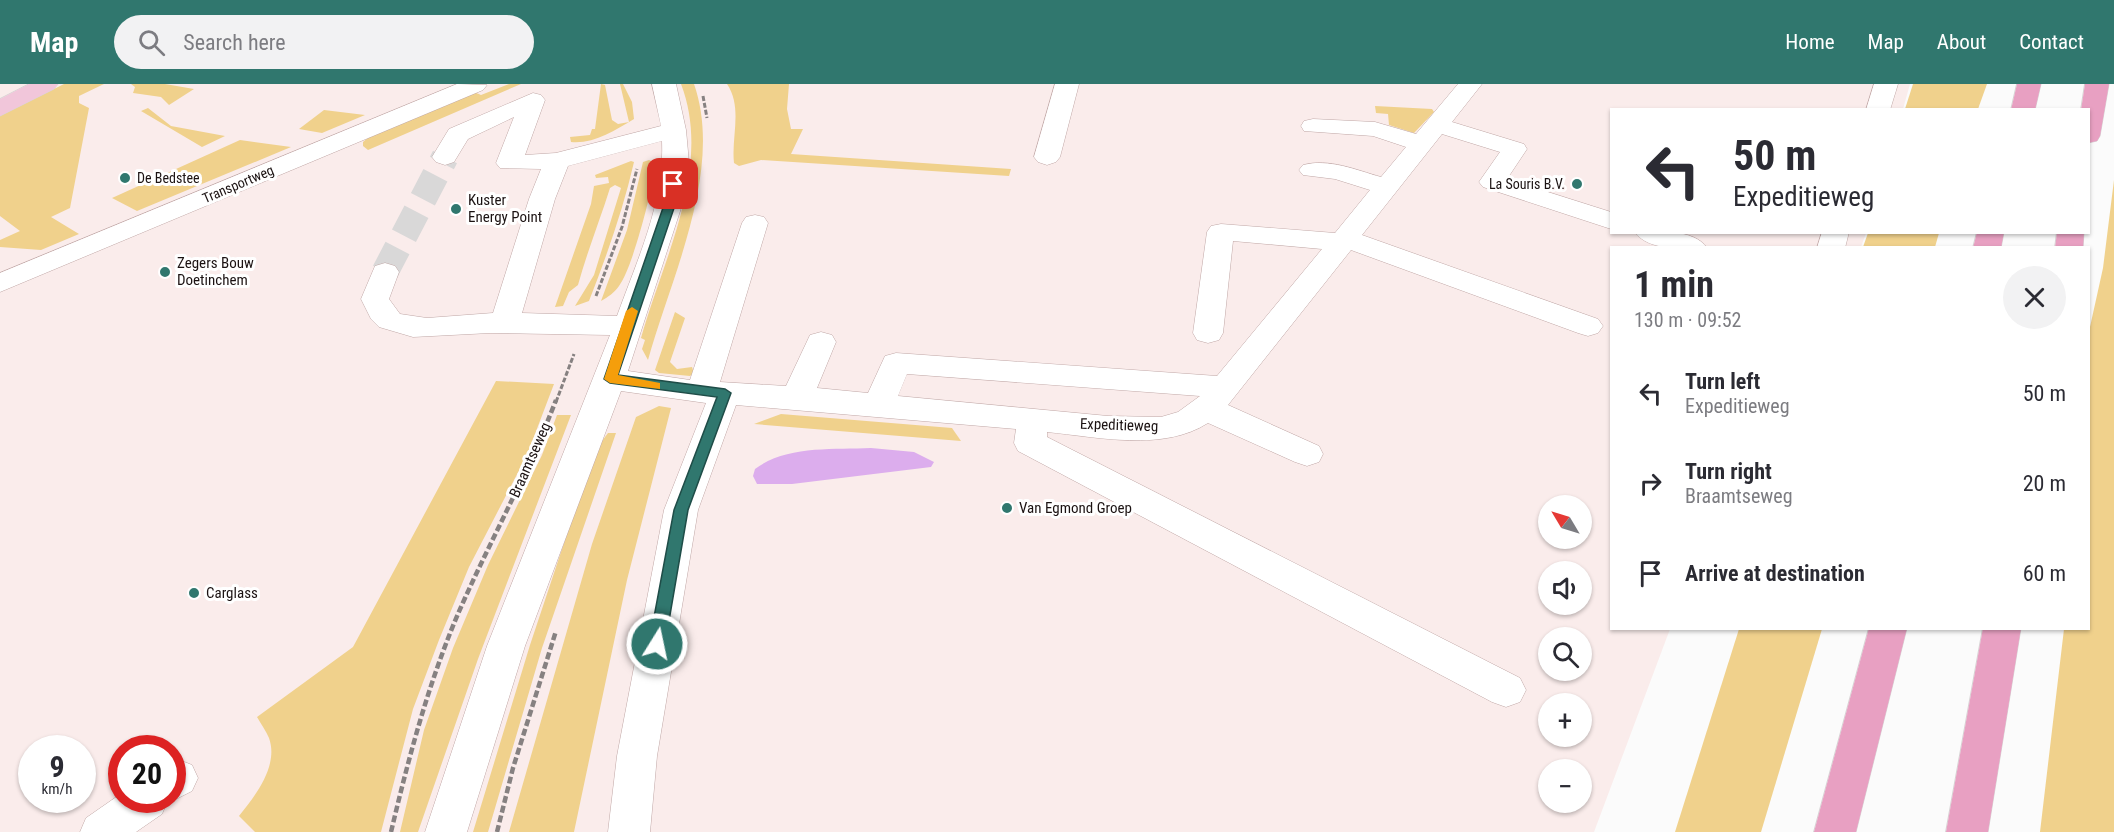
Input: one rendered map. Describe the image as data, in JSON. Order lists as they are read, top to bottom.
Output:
{
  "streets": {
    "street": ["Transportweg", "Expeditieweg"],
    "path": ["Braamtseweg"]
  },
  "places": [
    "De Bedstee",
    "La Souris B.V.",
    "Kuster Energy Point",
    "Zegers Bouw Doetinchem",
    "Van Egmond Groep",
    "Carglass"
  ],
  "north": "top left",
  "page": {
    "header": "Map",
    "search": "Search here",
    "nav": [
      "Home",
      "Map",
      "About",
      "Contact"
    ],
    "turn": ["50 m", "Expeditieweg"],
    "heading": ["1 min", "130 m · 09:52"],
    "list": [
      {
        "name": "Turn left",
        "note": "Expeditieweg",
        "value": "50 m"
      },
      {
        "name": "Turn right",
        "note": "Braamtseweg",
        "value": "20 m"
      },
      {
        "name": "Arrive at destination",
        "value": "60 m"
      }
    ],
    "map_buttons": ["+", "−"],
    "speed": "9 km/h",
    "limit": "20"
  }
}
